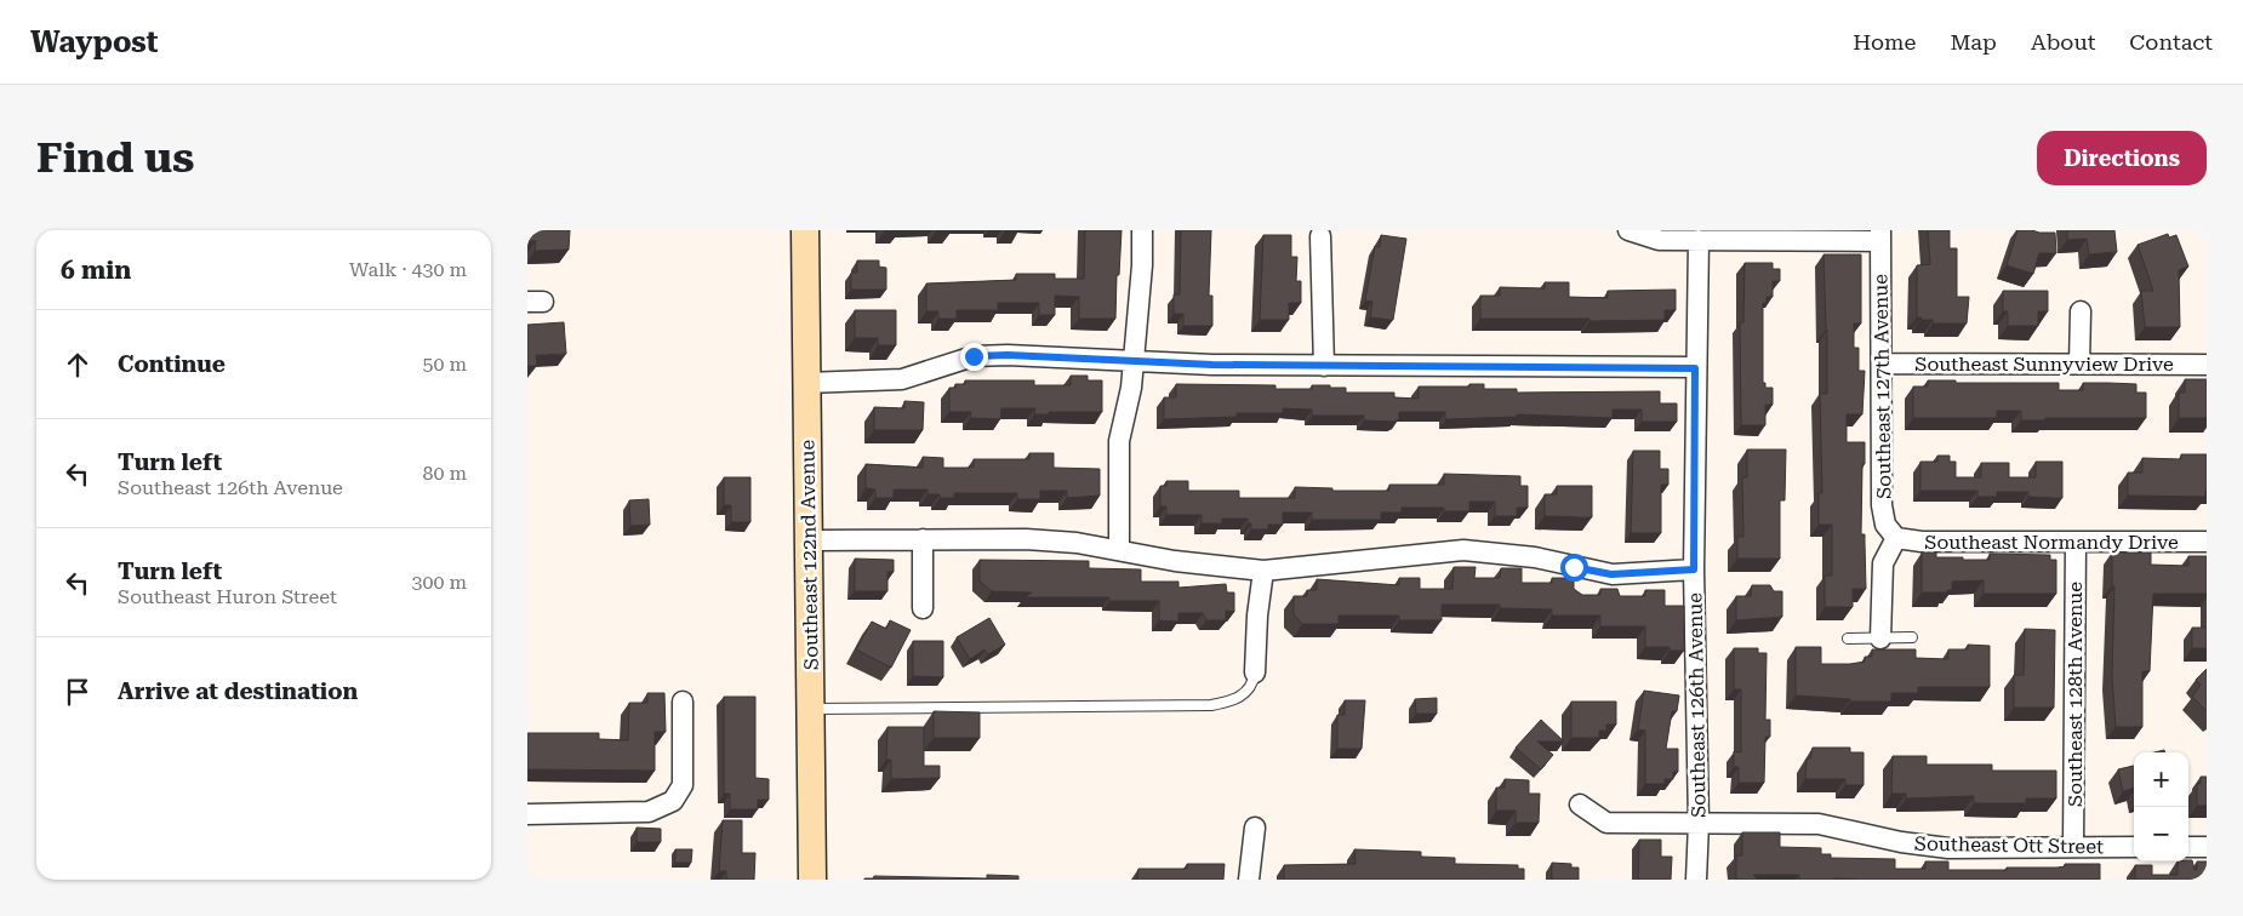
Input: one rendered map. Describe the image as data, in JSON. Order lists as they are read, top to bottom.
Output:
{
  "streets": {
    "main road": ["Southeast 122nd Avenue"],
    "street": [
      "Southeast Sunnyview Drive",
      "Southeast 127th Avenue",
      "Southeast Normandy Drive",
      "Southeast 128th Avenue",
      "Southeast 126th Avenue",
      "Southeast Ott Street"
    ]
  },
  "crossings": [
    ["Southeast Sunnyview Drive", "Southeast 127th Avenue"],
    ["Southeast 127th Avenue", "Southeast Normandy Drive"],
    ["Southeast Normandy Drive", "Southeast 128th Avenue"],
    ["Southeast 128th Avenue", "Southeast Ott Street"],
    ["Southeast 126th Avenue", "Southeast Ott Street"]
  ],
  "page": {
    "header": "Waypost",
    "nav": [
      "Home",
      "Map",
      "About",
      "Contact"
    ],
    "buttons": "Directions",
    "title": "Find us",
    "heading": ["6 min", "Walk · 430 m"],
    "list": [
      ["Continue", "50 m"],
      ["Turn left", "Southeast 126th Avenue", "80 m"],
      ["Turn left", "Southeast Huron Street", "300 m"],
      "Arrive at destination"
    ],
    "map_buttons": ["+", "−"]
  }
}
